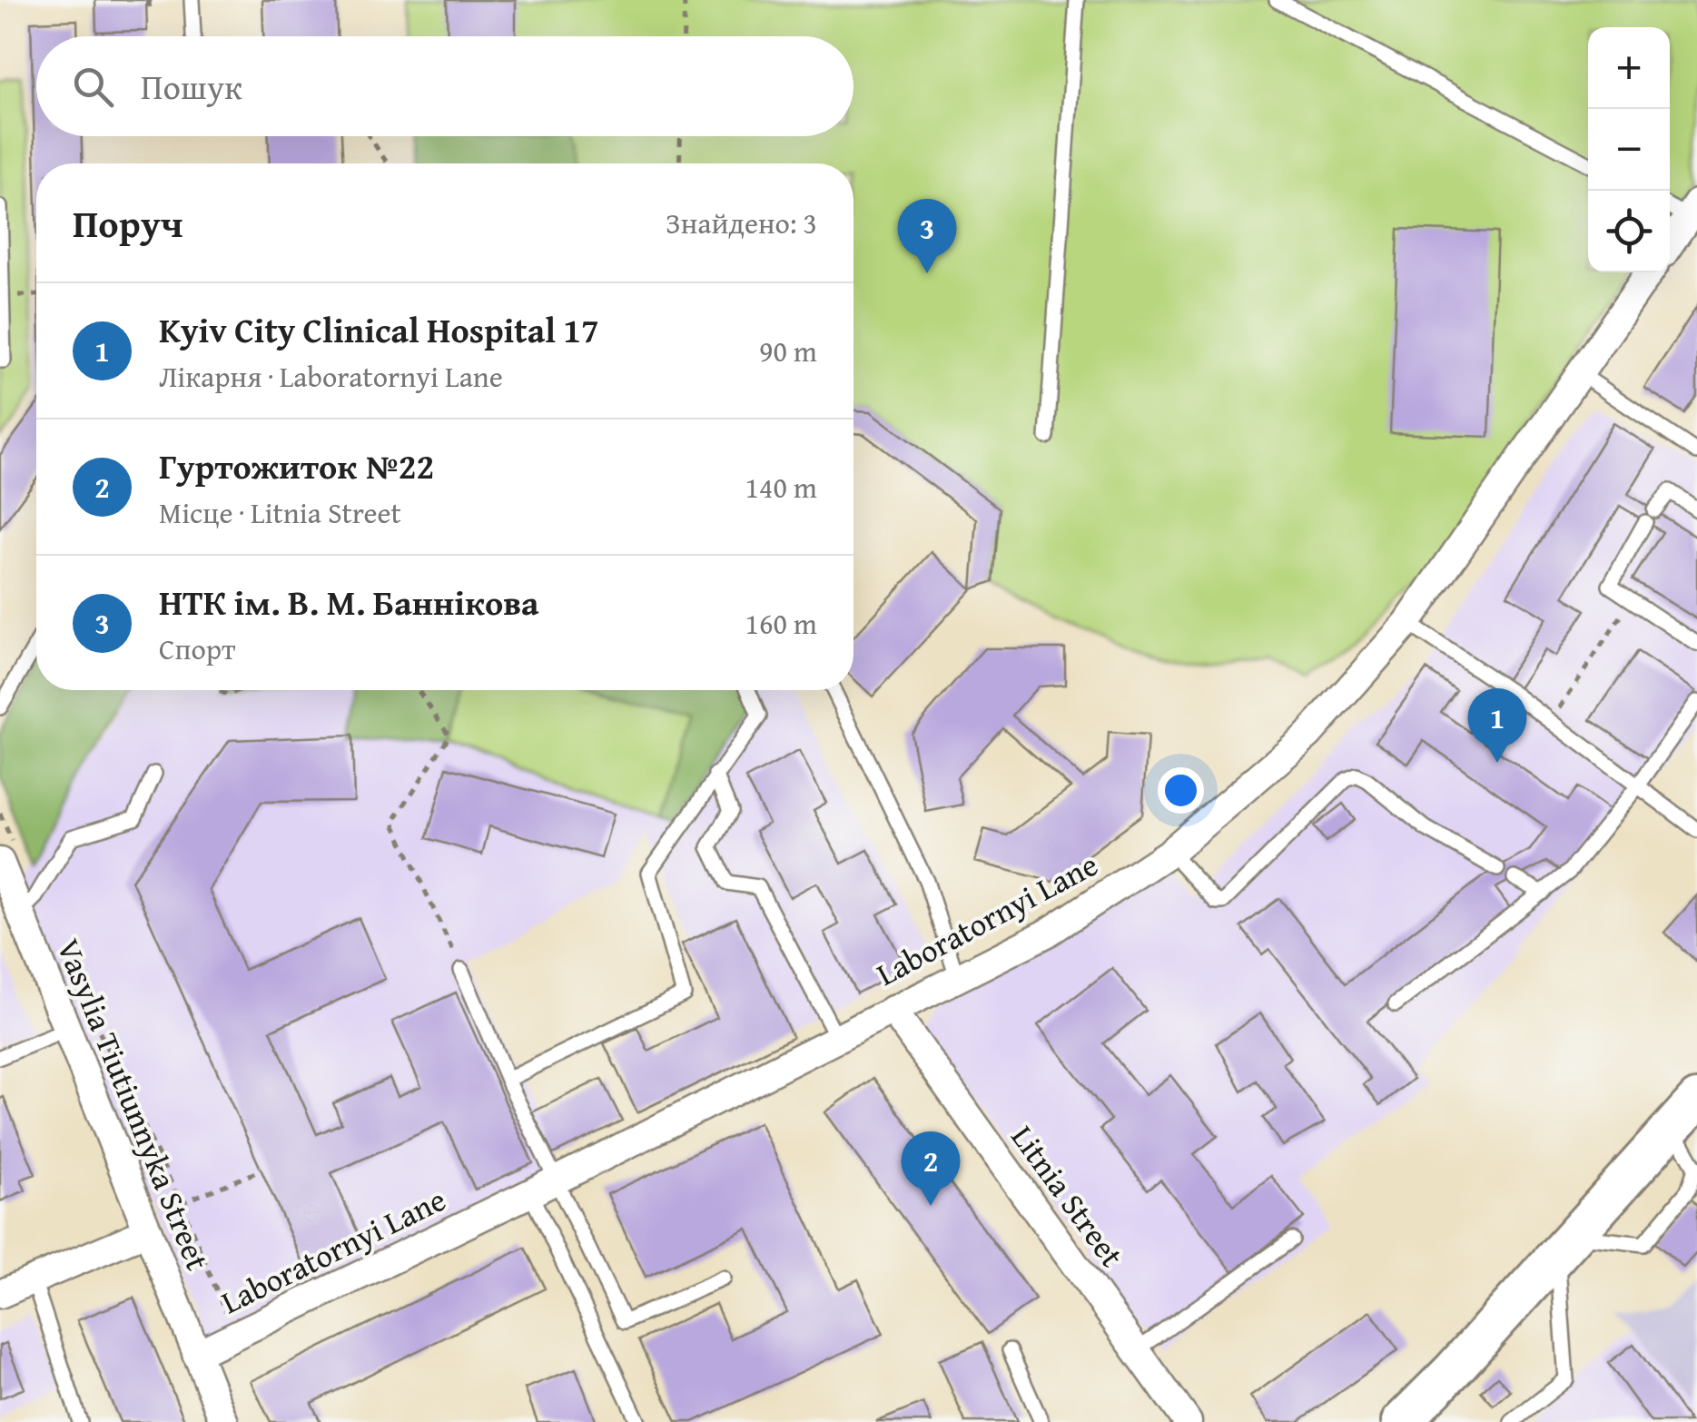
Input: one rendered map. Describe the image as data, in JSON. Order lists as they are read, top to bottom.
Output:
{
  "streets": {
    "street": ["Laboratornyi Lane", "Vasylia Tiutiunnyka Street", "Litnia Street"]
  },
  "crossings": [
    ["Laboratornyi Lane", "Vasylia Tiutiunnyka Street"],
    ["Laboratornyi Lane", "Litnia Street"]
  ],
  "page": {
    "map_buttons": ["+", "−"],
    "search": "Пошук",
    "heading": ["Поруч", "Знайдено: 3"],
    "pins": ["3", "1", "2"],
    "list": [
      {
        "mark": "1",
        "name": "Kyiv City Clinical Hospital 17",
        "note": "Лікарня · Laboratornyi Lane",
        "value": "90 m"
      },
      {
        "mark": "2",
        "name": "Гуртожиток №22",
        "note": "Місце · Litnia Street",
        "value": "140 m"
      },
      {
        "mark": "3",
        "name": "НТК ім. В. М. Баннікова",
        "note": "Спорт",
        "value": "160 m"
      }
    ]
  }
}
